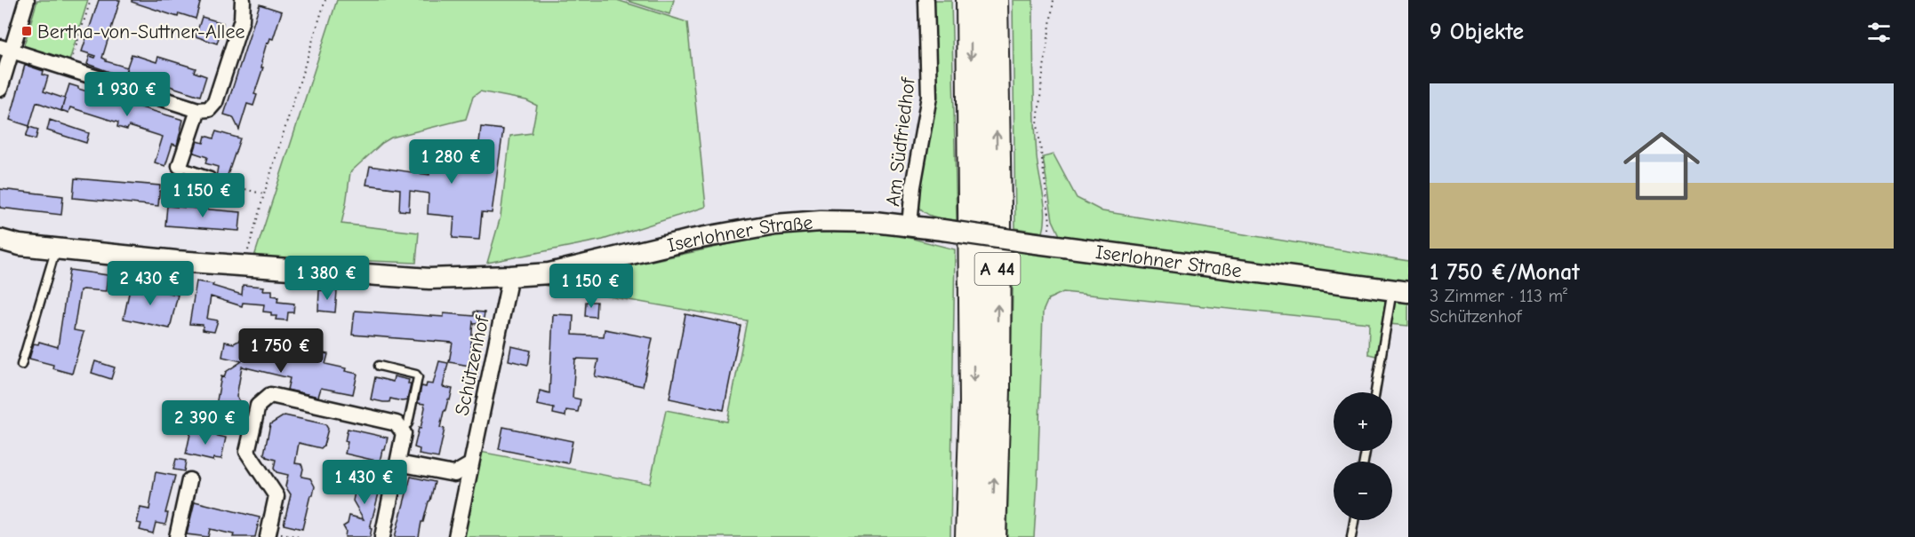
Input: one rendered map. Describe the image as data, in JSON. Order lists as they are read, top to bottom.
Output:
{
  "streets": {
    "highway": ["A 44"],
    "main road": ["Iserlohner Straße"],
    "street": ["Am Südfriedhof", "Schützenhof"]
  },
  "crossings": [
    ["Am Südfriedhof", "Iserlohner Straße"],
    ["Iserlohner Straße", "Schützenhof"]
  ],
  "places": {
    "transit": ["Bertha-von-Suttner-Allee"]
  },
  "page": {
    "heading": "9 Objekte",
    "list": [
      {
        "name": "1 750 €/Monat",
        "note": "3 Zimmer · 113 m² · Schützenhof"
      }
    ],
    "price": [
      "1 930 €",
      "1 280 €",
      "1 150 €",
      "1 380 €",
      "2 430 €",
      "1 150 €",
      "1 750 €",
      "2 390 €",
      "1 430 €"
    ],
    "map_buttons": ["+", "−"]
  }
}
